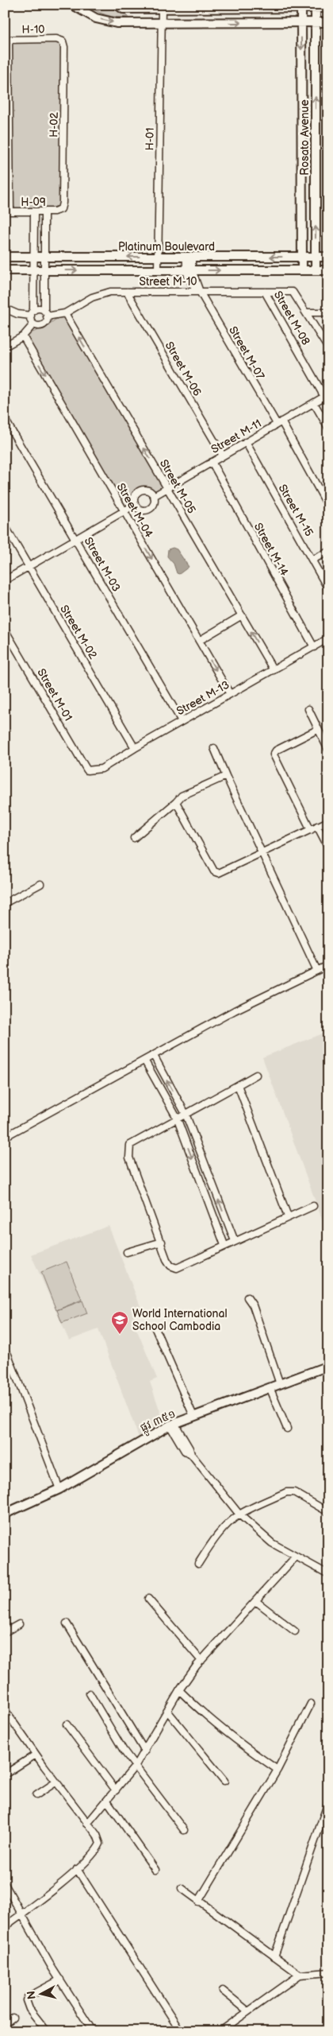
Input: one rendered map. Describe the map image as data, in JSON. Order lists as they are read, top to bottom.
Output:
{
  "streets": {
    "street": [
      "H-10",
      "H-02",
      "Rosato Avenue",
      "H-01",
      "H-09",
      "Platinum Boulevard",
      "Street M-10",
      "Street M-08",
      "Street M-07",
      "Street M-06",
      "Street M-11",
      "Street M-05",
      "Street M-04",
      "Street M-15",
      "Street M-14",
      "Street M-03",
      "Street M-02",
      "Street M-01",
      "Street M-13",
      "ផ្លូវ ៣៥១"
    ]
  },
  "crossings": [
    ["H-10", "H-02"],
    ["H-02", "H-09"],
    ["Rosato Avenue", "Platinum Boulevard"],
    ["H-01", "Platinum Boulevard"],
    ["Street M-10", "Street M-08"],
    ["Street M-10", "Street M-07"],
    ["Street M-10", "Street M-06"],
    ["Street M-10", "Street M-05"],
    ["Street M-08", "Street M-11"],
    ["Street M-07", "Street M-11"],
    ["Street M-06", "Street M-11"],
    ["Street M-11", "Street M-05"],
    ["Street M-11", "Street M-15"],
    ["Street M-11", "Street M-14"],
    ["Street M-05", "Street M-13"],
    ["Street M-04", "Street M-13"],
    ["Street M-14", "Street M-13"],
    ["Street M-03", "Street M-13"],
    ["Street M-02", "Street M-13"],
    ["Street M-01", "Street M-13"]
  ],
  "one_way": ["Street M-05", "Street M-04"],
  "places": {
    "school or university": ["World International School Cambodia"]
  },
  "north": "left"
}
